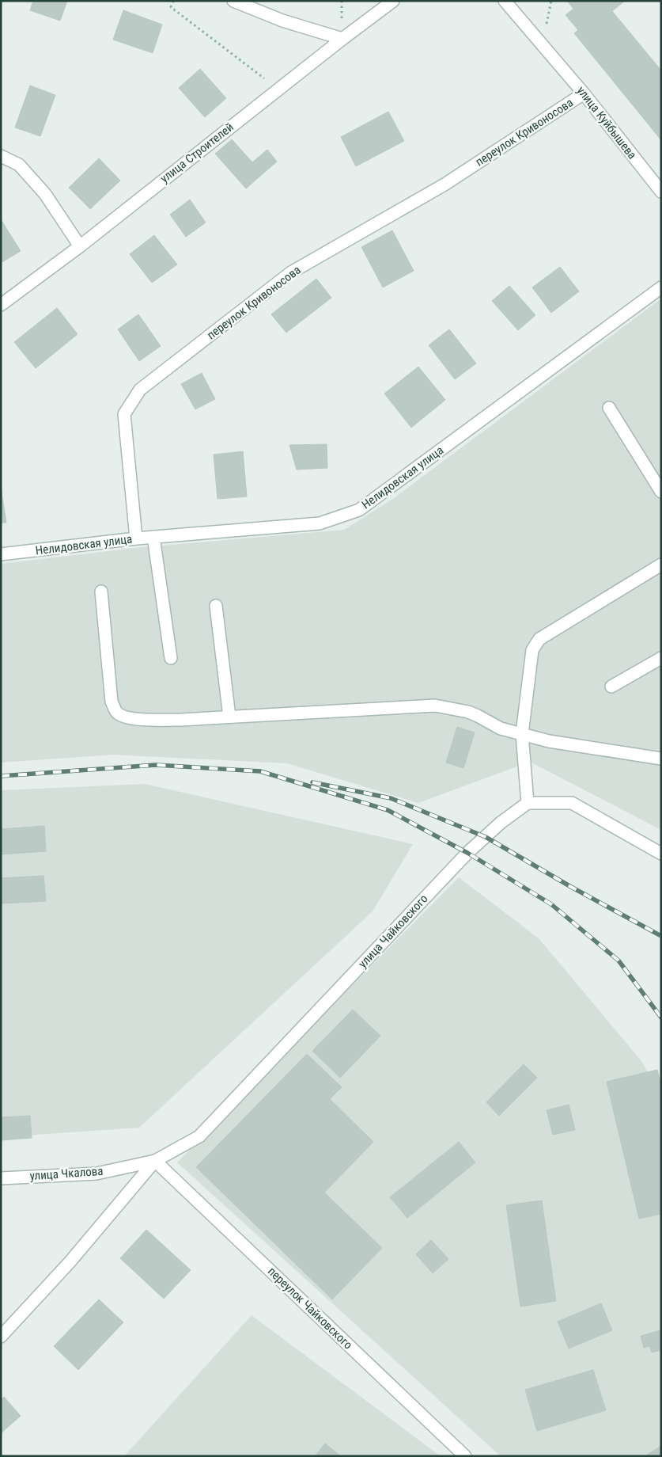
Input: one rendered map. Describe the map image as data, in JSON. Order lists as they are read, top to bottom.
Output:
{
  "streets": {
    "street": [
      "улица Куйбышева",
      "переулок Кривоносова",
      "улица Строителей",
      "Нелидовская улица",
      "улица Чайковского",
      "улица Чкалова",
      "переулок Чайковского"
    ]
  },
  "crossings": [
    ["улица Куйбышева", "переулок Кривоносова"],
    ["переулок Кривоносова", "Нелидовская улица"],
    ["улица Чайковского", "улица Чкалова"],
    ["улица Чайковского", "переулок Чайковского"],
    ["улица Чкалова", "переулок Чайковского"]
  ]
}
